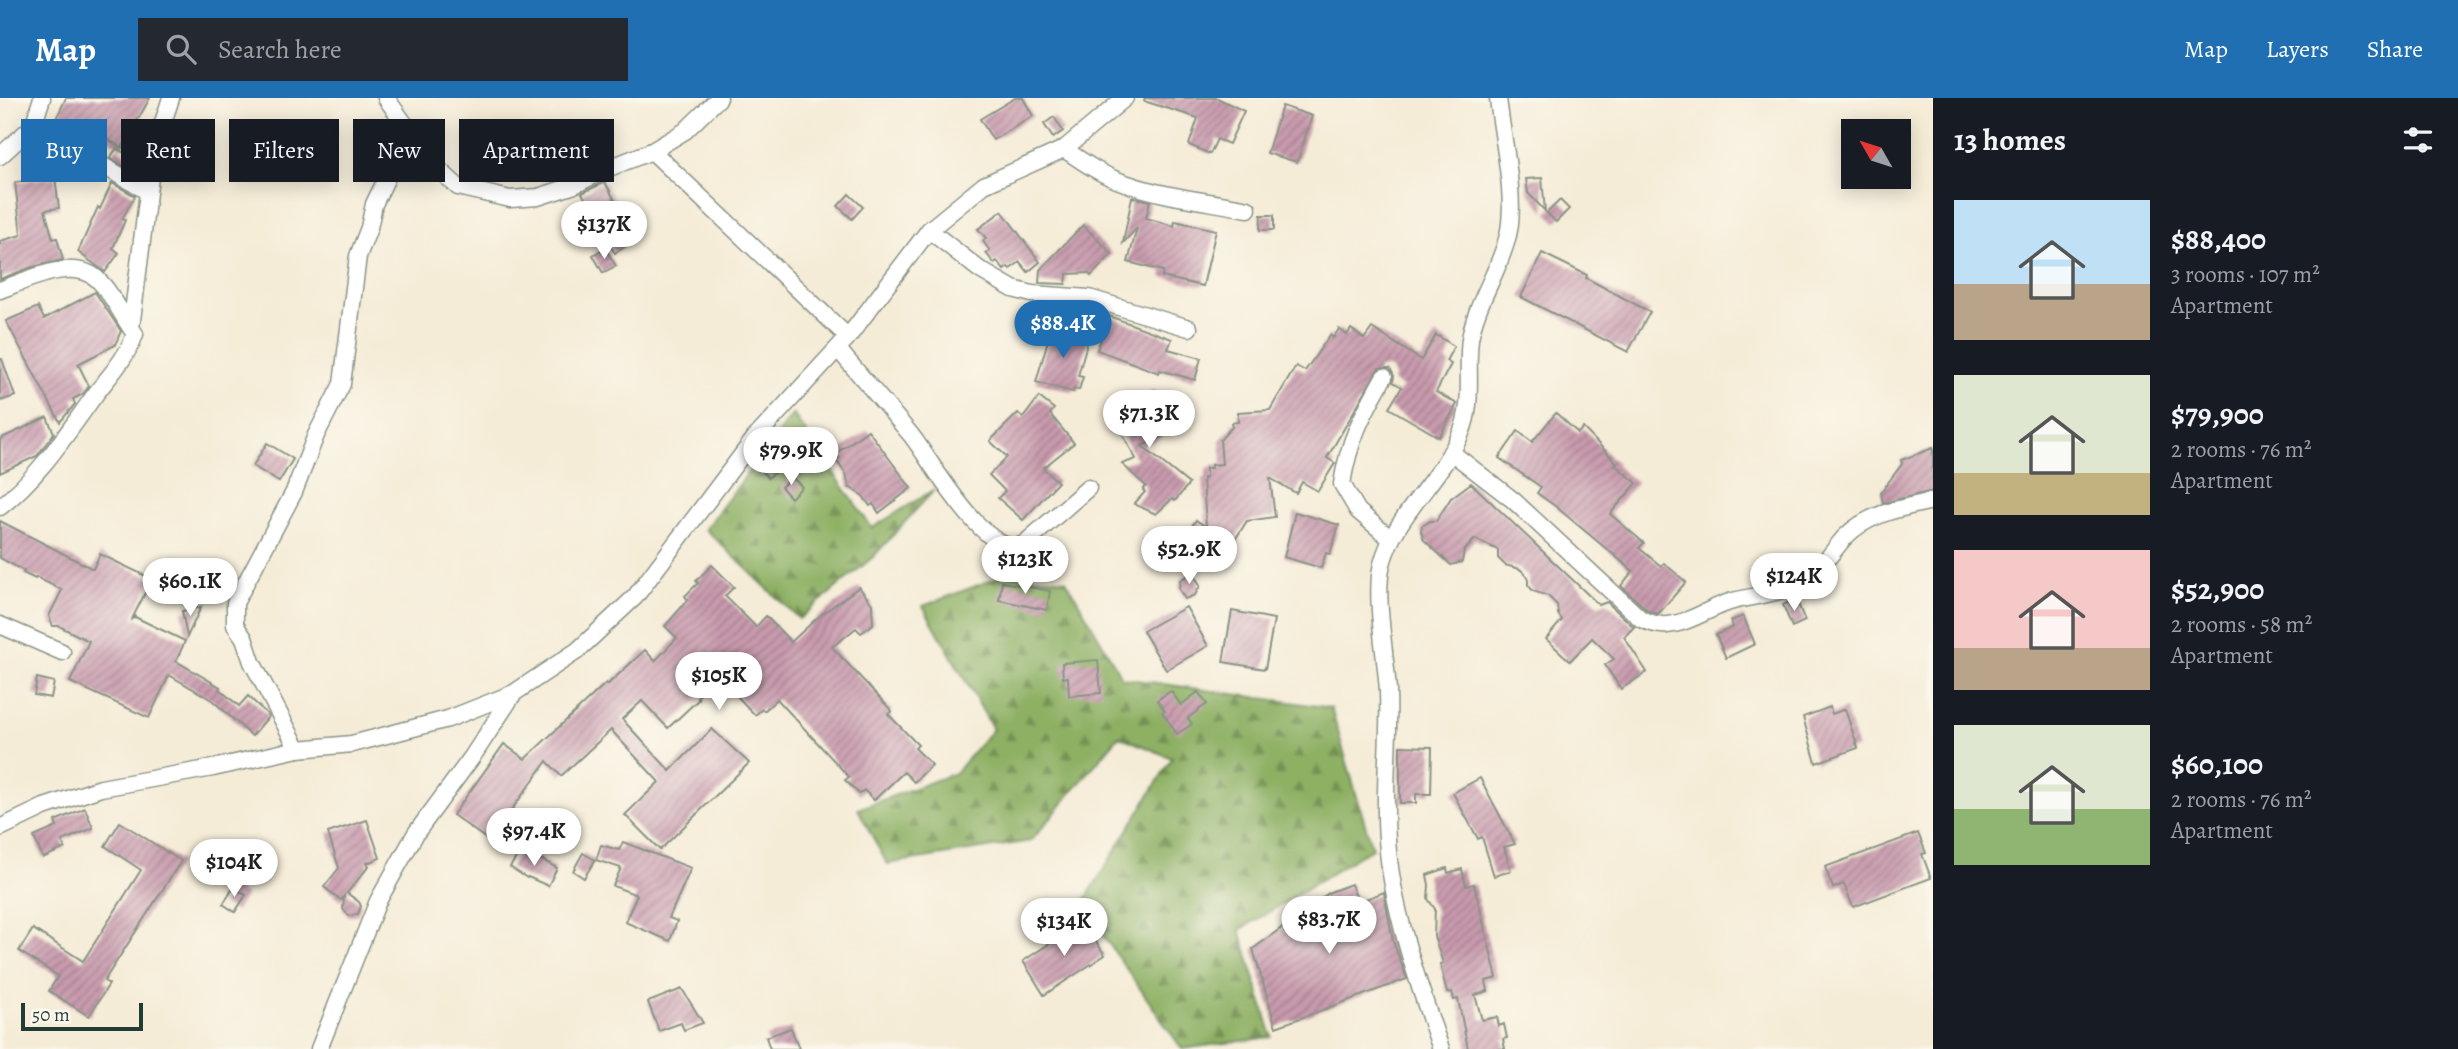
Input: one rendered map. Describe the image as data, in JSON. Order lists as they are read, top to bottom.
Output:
{
  "scale_bar": "50 m",
  "north": "top left",
  "page": {
    "header": "Map",
    "search": "Search here",
    "nav": ["Map", "Layers", "Share"],
    "heading": "13 homes",
    "chip": [
      "Buy",
      "Rent",
      "Filters",
      "New",
      "Apartment"
    ],
    "list": [
      {
        "name": "$88,400",
        "note": "3 rooms · 107 m² · Apartment"
      },
      {
        "name": "$79,900",
        "note": "2 rooms · 76 m² · Apartment"
      },
      {
        "name": "$52,900",
        "note": "2 rooms · 58 m² · Apartment"
      },
      {
        "name": "$60,100",
        "note": "2 rooms · 76 m² · Apartment"
      }
    ],
    "price": [
      "$137K",
      "$88.4K",
      "$71.3K",
      "$79.9K",
      "$52.9K",
      "$123K",
      "$124K",
      "$60.1K",
      "$105K",
      "$97.4K",
      "$104K",
      "$83.7K",
      "$134K"
    ],
    "scale": "50 m"
  }
}
